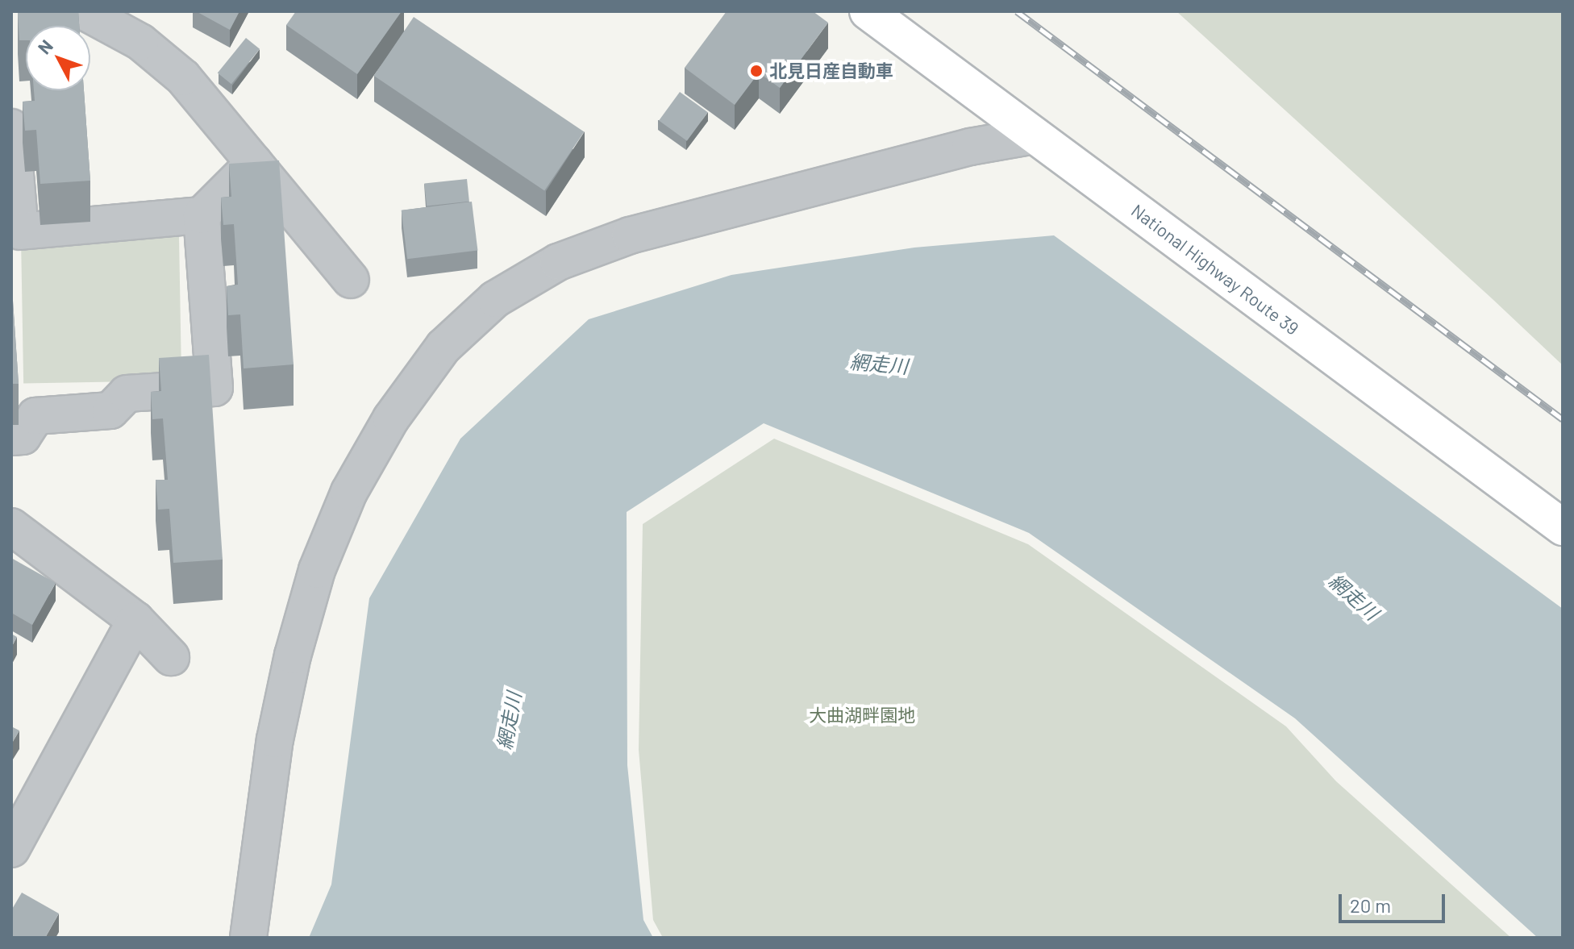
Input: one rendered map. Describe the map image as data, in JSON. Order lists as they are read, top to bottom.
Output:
{
  "streets": {
    "highway": ["National Highway Route 39"]
  },
  "water": ["網走川"],
  "parks": ["大曲湖畔園地"],
  "places": ["北見日産自動車"],
  "scale_bar": "20 m",
  "north": "top left"
}
